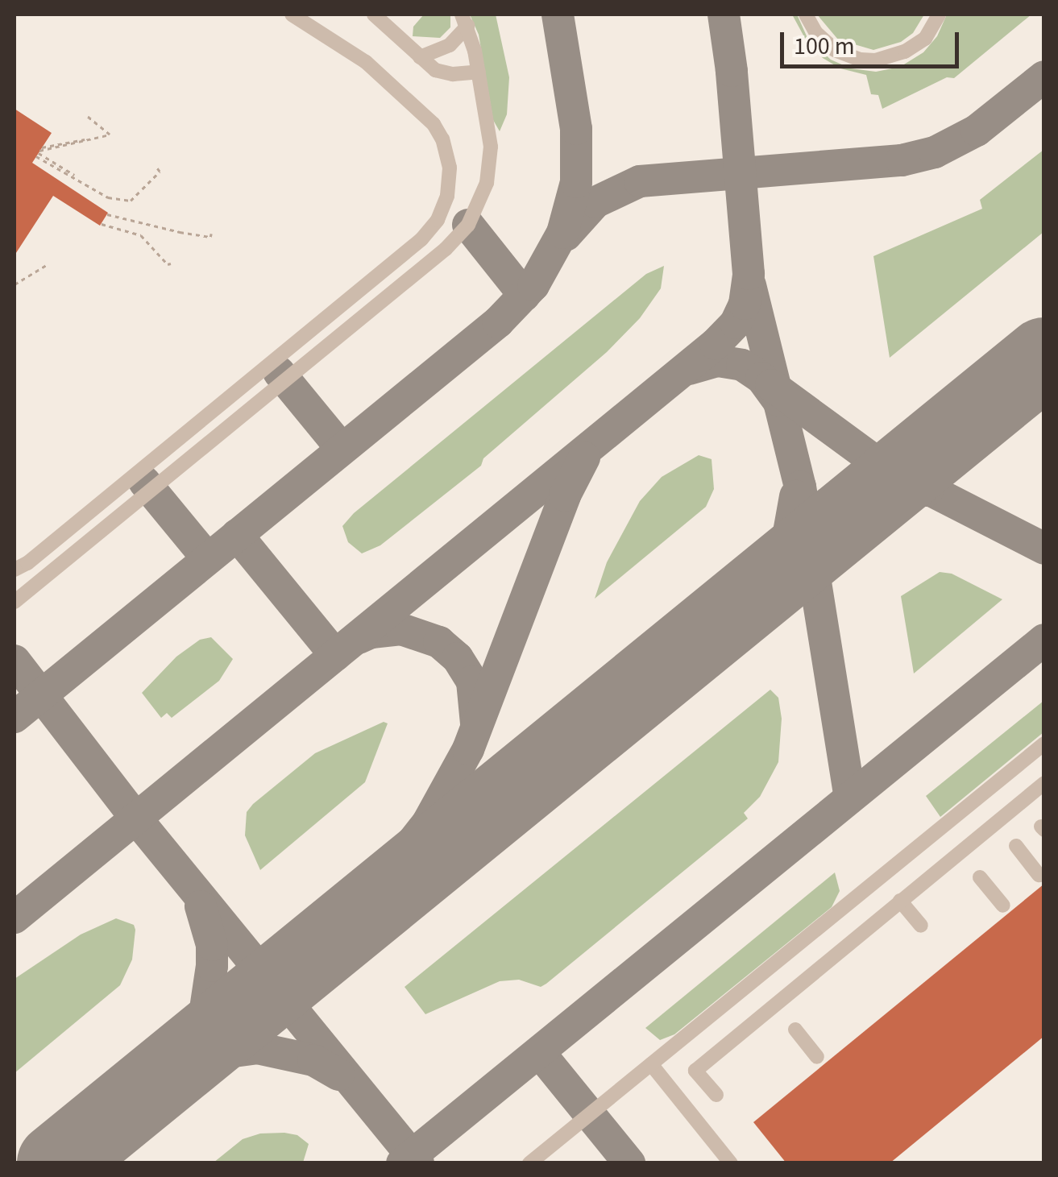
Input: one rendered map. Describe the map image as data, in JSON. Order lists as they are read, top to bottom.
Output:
{
  "scale_bar": "100 m"
}
